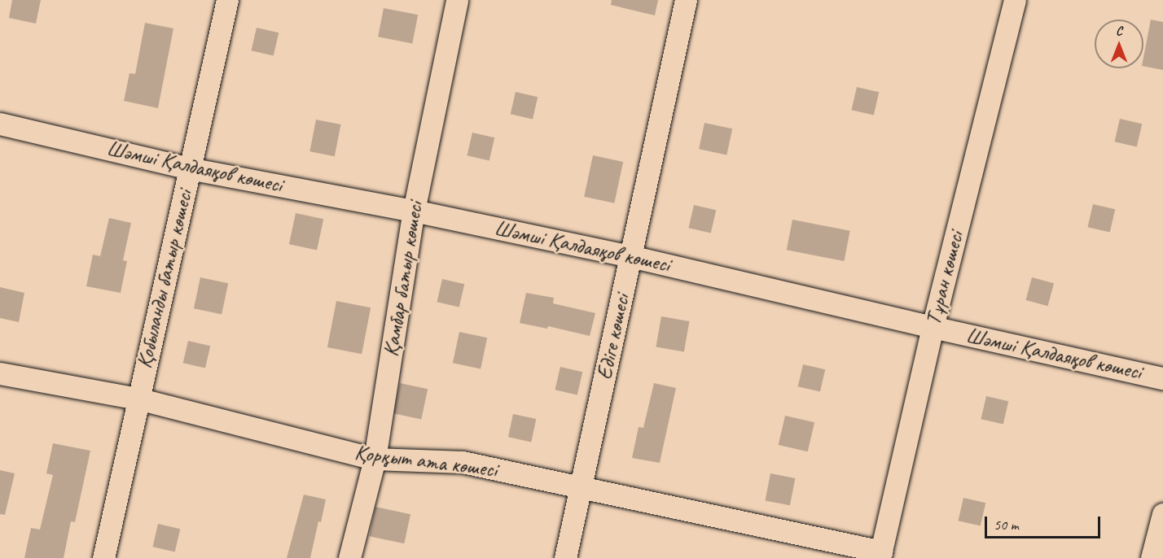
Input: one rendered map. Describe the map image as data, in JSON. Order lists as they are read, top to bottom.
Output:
{
  "streets": {
    "street": [
      "Шәмші Қалдаяқов көшесі",
      "Тұран көшесі",
      "Қобыланды батыр көшесі",
      "Қамбар батыр көшесі",
      "Едіге көшесі",
      "Қорқыт ата көшесі"
    ]
  },
  "crossings": [
    ["Шәмші Қалдаяқов көшесі", "Тұран көшесі"],
    ["Шәмші Қалдаяқов көшесі", "Қобыланды батыр көшесі"],
    ["Шәмші Қалдаяқов көшесі", "Қамбар батыр көшесі"],
    ["Шәмші Қалдаяқов көшесі", "Едіге көшесі"],
    ["Тұран көшесі", "Қорқыт ата көшесі"],
    ["Қобыланды батыр көшесі", "Қорқыт ата көшесі"],
    ["Қамбар батыр көшесі", "Қорқыт ата көшесі"],
    ["Едіге көшесі", "Қорқыт ата көшесі"]
  ],
  "scale_bar": "50 m",
  "north": "top"
}
